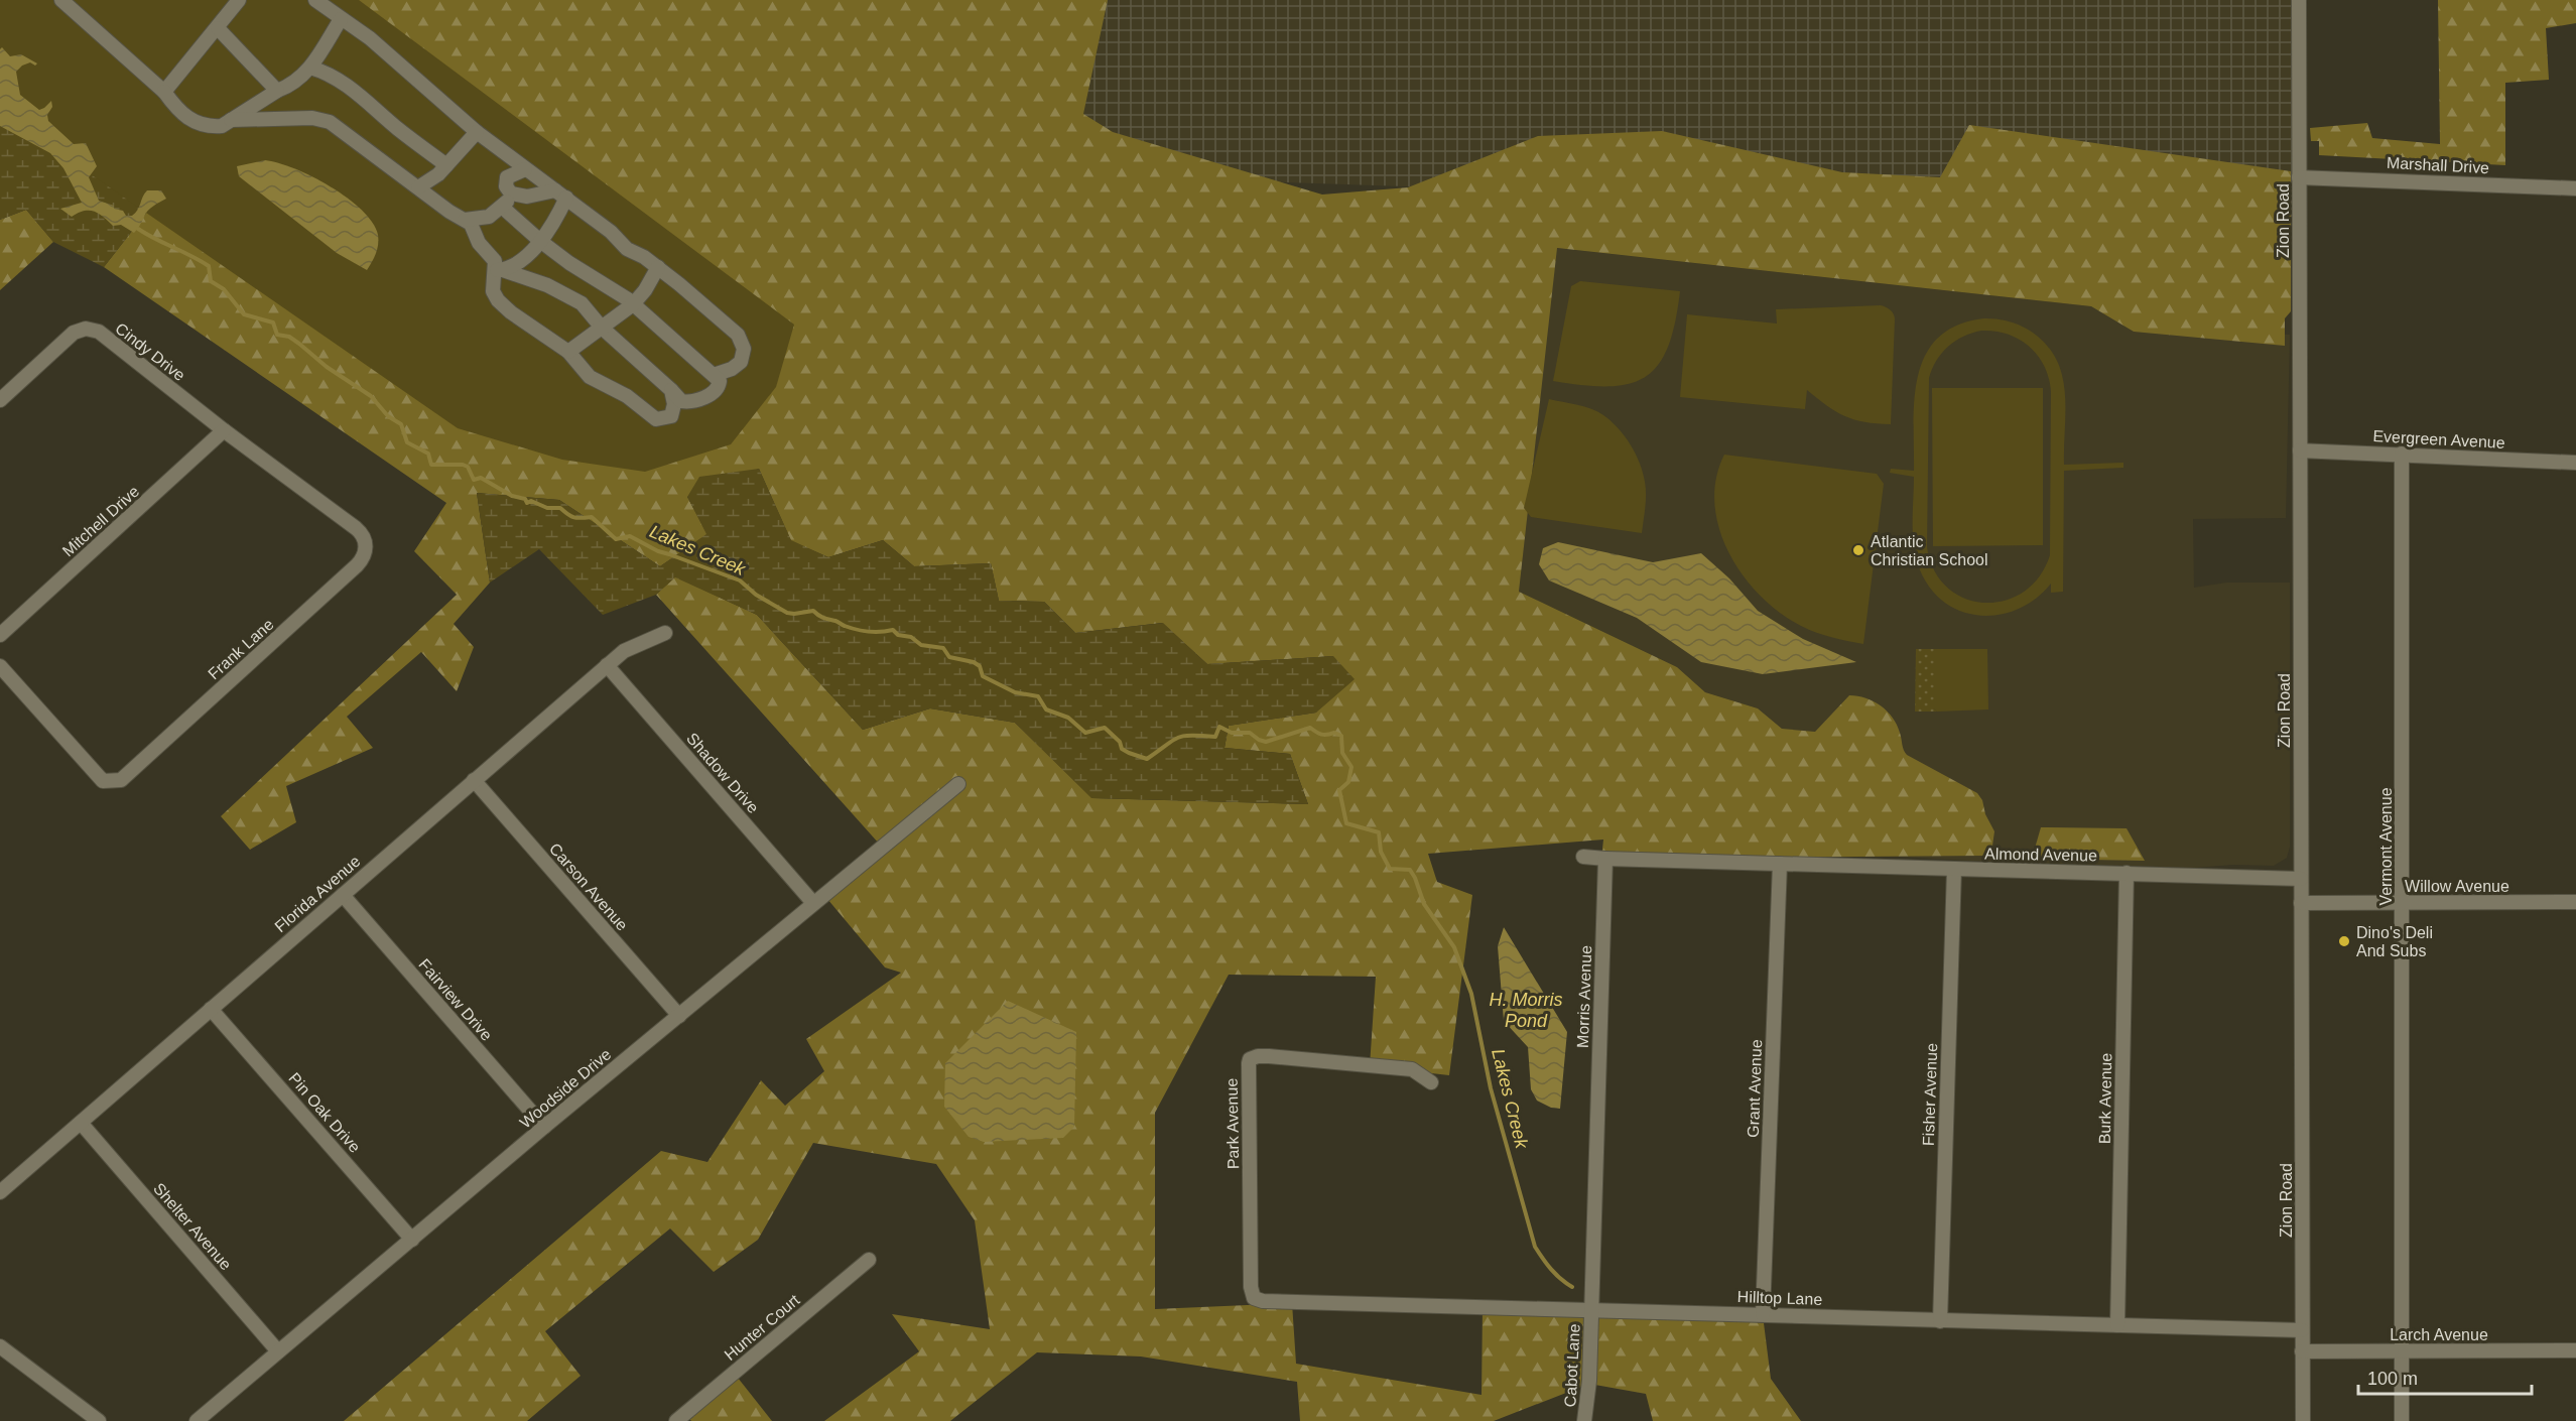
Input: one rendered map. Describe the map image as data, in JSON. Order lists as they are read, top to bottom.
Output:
{
  "streets": {
    "street": [
      "Marshall Drive",
      "Zion Road",
      "Cindy Drive",
      "Evergreen Avenue",
      "Mitchell Drive",
      "Frank Lane",
      "Shadow Drive",
      "Vermont Avenue",
      "Almond Avenue",
      "Willow Avenue",
      "Carson Avenue",
      "Florida Avenue",
      "Morris Avenue",
      "Fairview Drive",
      "Woodside Drive",
      "Grant Avenue",
      "Fisher Avenue",
      "Burk Avenue",
      "Pin Oak Drive",
      "Park Avenue",
      "Shelter Avenue",
      "Hilltop Lane",
      "Hunter Court",
      "Larch Avenue",
      "Cabot Lane"
    ]
  },
  "crossings": [
    ["Marshall Drive", "Zion Road"],
    ["Zion Road", "Evergreen Avenue"],
    ["Zion Road", "Almond Avenue"],
    ["Zion Road", "Willow Avenue"],
    ["Zion Road", "Hilltop Lane"],
    ["Zion Road", "Larch Avenue"],
    ["Cindy Drive", "Mitchell Drive"],
    ["Cindy Drive", "Frank Lane"],
    ["Evergreen Avenue", "Vermont Avenue"],
    ["Mitchell Drive", "Frank Lane"],
    ["Shadow Drive", "Florida Avenue"],
    ["Shadow Drive", "Woodside Drive"],
    ["Vermont Avenue", "Willow Avenue"],
    ["Vermont Avenue", "Larch Avenue"],
    ["Almond Avenue", "Grant Avenue"],
    ["Almond Avenue", "Fisher Avenue"],
    ["Almond Avenue", "Burk Avenue"],
    ["Carson Avenue", "Florida Avenue"],
    ["Carson Avenue", "Woodside Drive"],
    ["Florida Avenue", "Fairview Drive"],
    ["Florida Avenue", "Pin Oak Drive"],
    ["Florida Avenue", "Shelter Avenue"],
    ["Morris Avenue", "Hilltop Lane"],
    ["Morris Avenue", "Cabot Lane"],
    ["Fairview Drive", "Woodside Drive"],
    ["Woodside Drive", "Pin Oak Drive"],
    ["Woodside Drive", "Shelter Avenue"],
    ["Grant Avenue", "Hilltop Lane"],
    ["Fisher Avenue", "Hilltop Lane"],
    ["Burk Avenue", "Hilltop Lane"],
    ["Park Avenue", "Hilltop Lane"],
    ["Hilltop Lane", "Cabot Lane"]
  ],
  "water": ["Lakes Creek", "H. Morris Pond"],
  "places": ["Atlantic Christian School", "Dino's Deli And Subs"],
  "scale_bar": "100 m"
}
